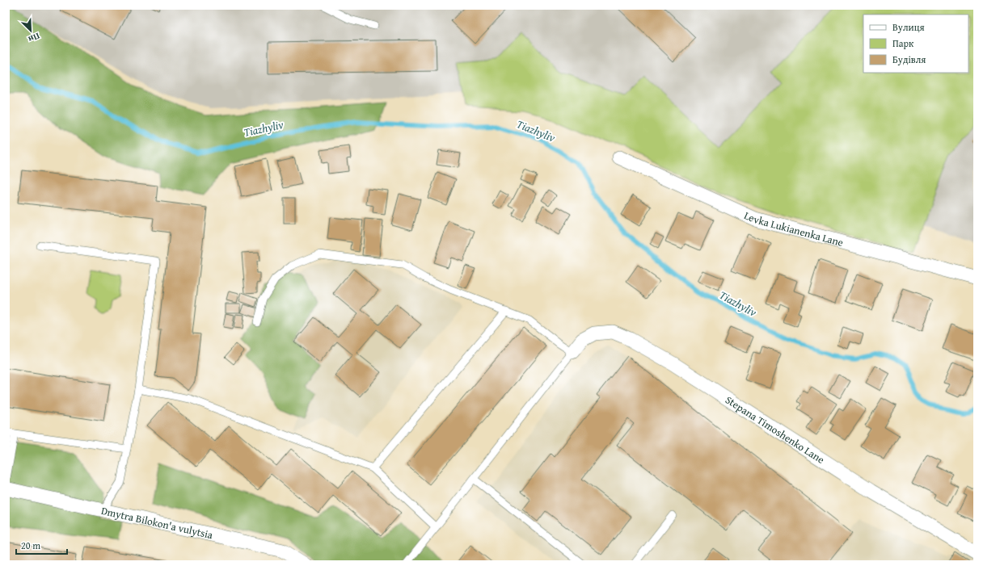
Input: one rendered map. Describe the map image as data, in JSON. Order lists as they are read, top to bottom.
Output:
{
  "streets": {
    "street": ["Levka Lukianenka Lane", "Stepana Timoshenko Lane", "Dmytra Bilokon'a vulytsia"]
  },
  "water": ["Tiazhyliv"],
  "legend": ["Вулиця", "Парк", "Будівля"],
  "scale_bar": "20 m",
  "north": "bottom right"
}
